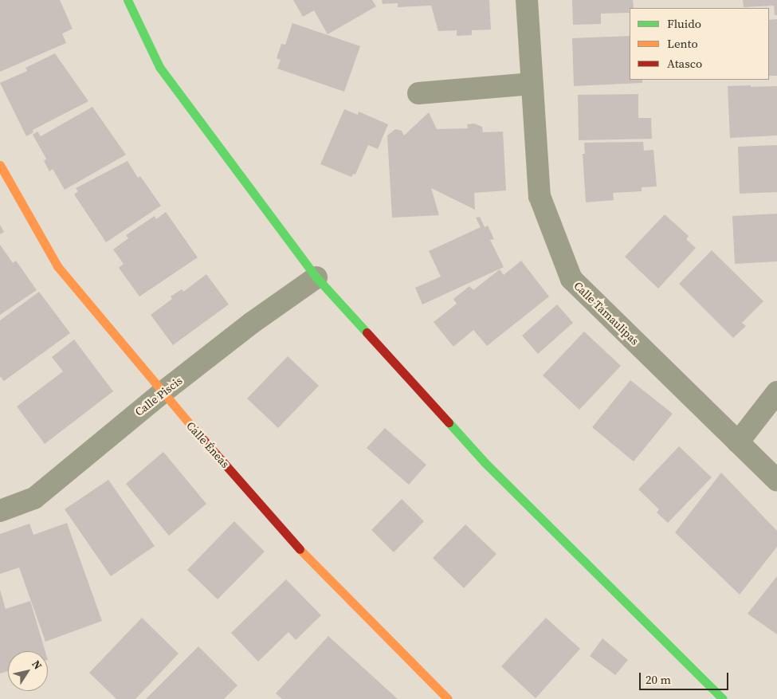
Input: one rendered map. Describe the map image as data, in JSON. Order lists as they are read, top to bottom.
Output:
{
  "streets": {
    "street": ["Calle Tamaulipas", "Calle Piscis", "Calle Éneas"]
  },
  "crossings": [
    ["Calle Piscis", "Calle Éneas"]
  ],
  "legend": ["Fluido", "Lento", "Atasco"],
  "scale_bar": "20 m",
  "north": "top right"
}
